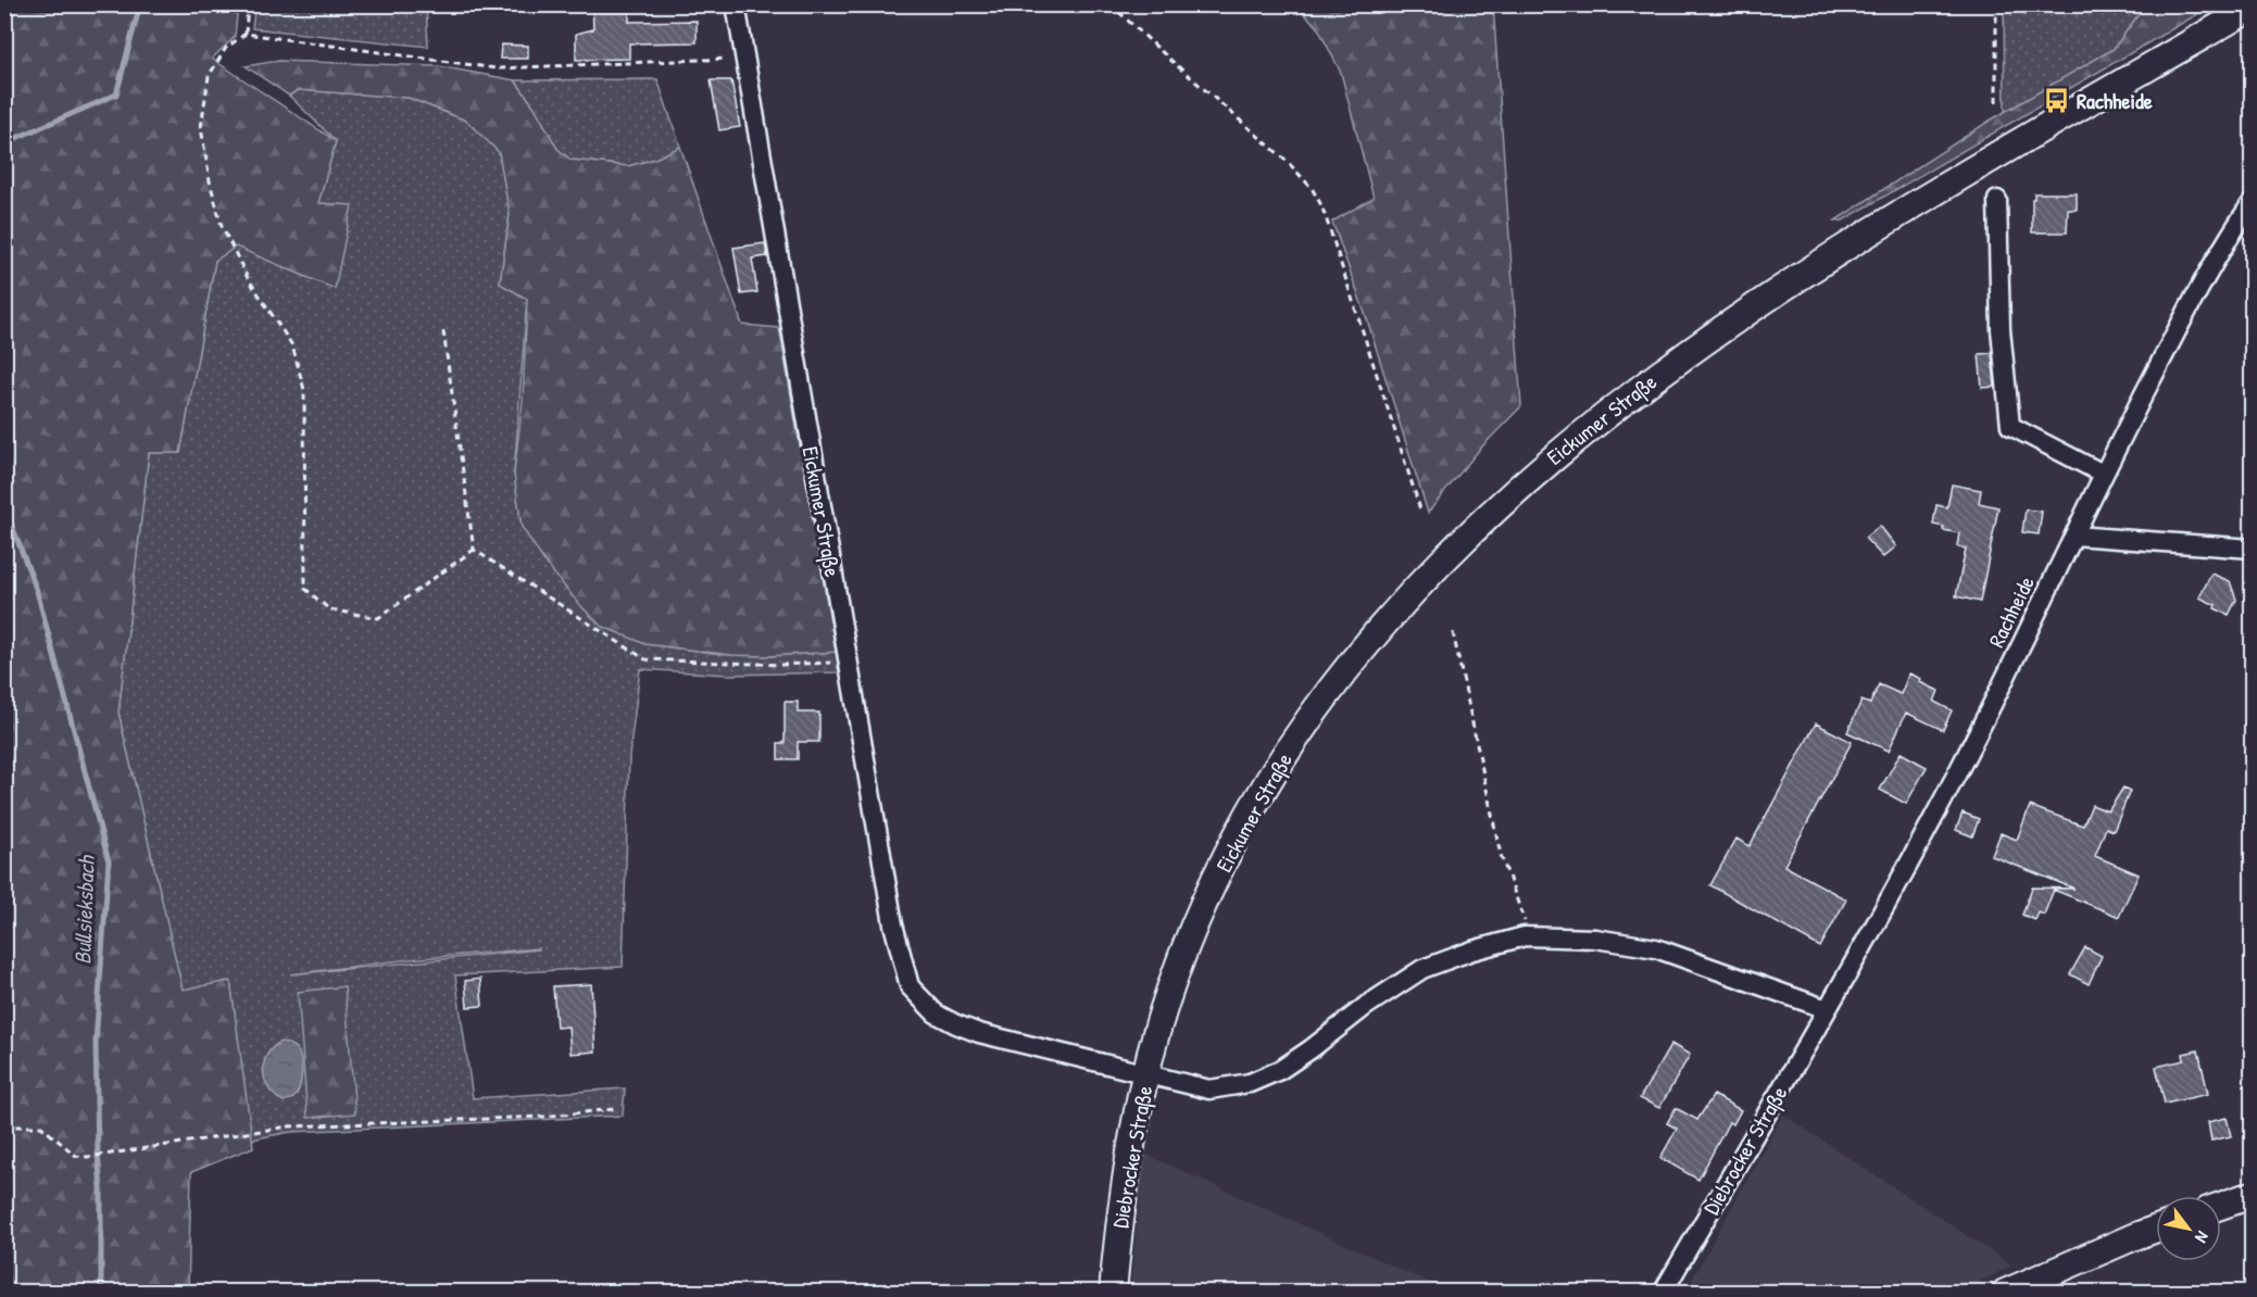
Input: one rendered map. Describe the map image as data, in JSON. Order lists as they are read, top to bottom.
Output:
{
  "streets": {
    "main road": ["Eickumer Straße", "Diebrocker Straße"],
    "street": ["Rachheide"]
  },
  "crossings": [
    ["Eickumer Straße", "Diebrocker Straße"],
    ["Rachheide", "Diebrocker Straße"]
  ],
  "water": ["Bullsieksbach"],
  "places": {
    "bus stop": ["Rachheide"]
  },
  "north": "bottom right"
}
